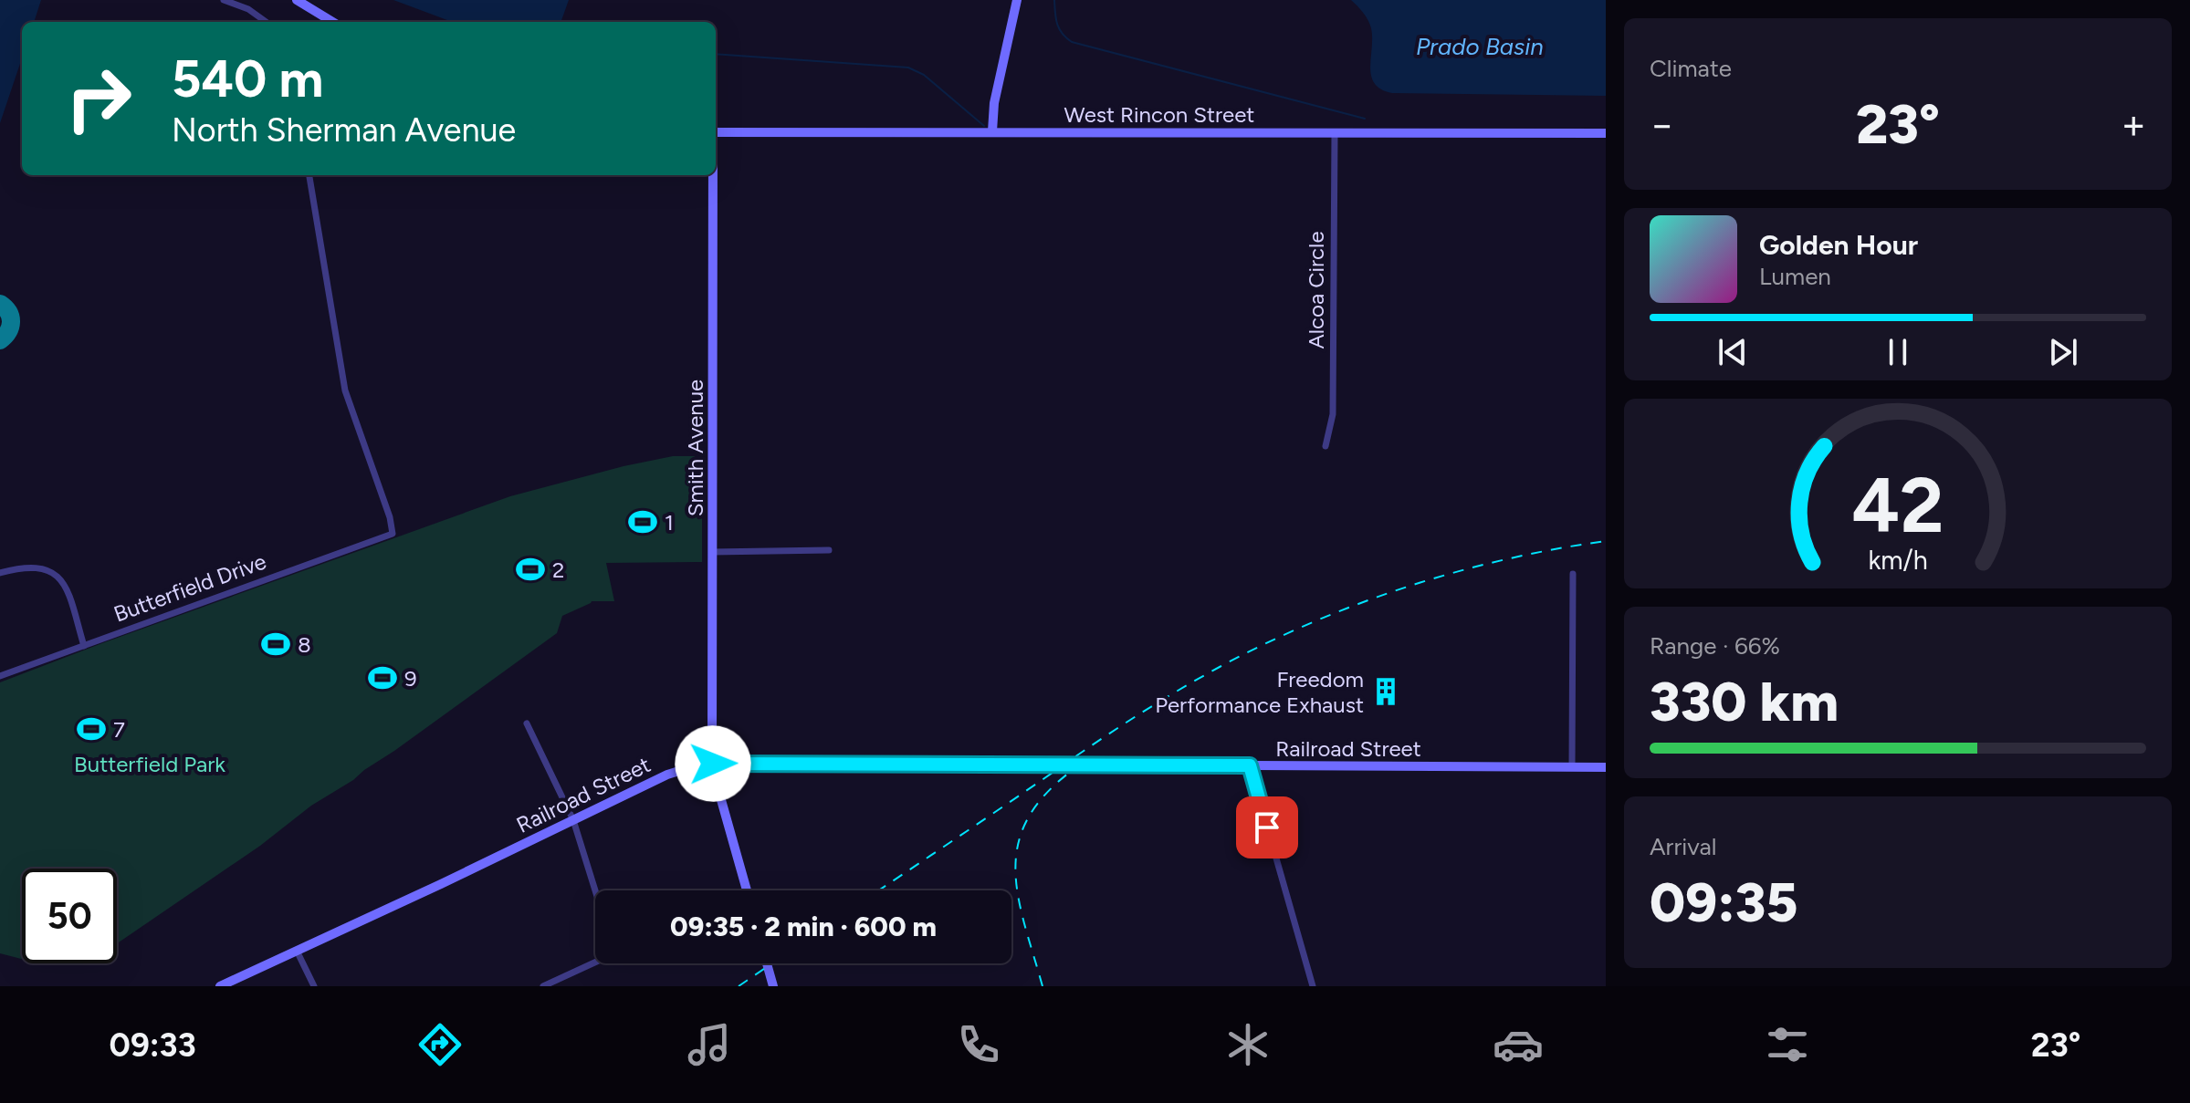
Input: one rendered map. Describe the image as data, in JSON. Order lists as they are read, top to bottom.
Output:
{
  "streets": {
    "main road": ["West Rincon Street", "Smith Avenue", "Railroad Street"],
    "street": ["Alcoa Circle", "Butterfield Drive"]
  },
  "crossings": [
    ["West Rincon Street", "Alcoa Circle"],
    ["Smith Avenue", "Railroad Street"]
  ],
  "water": ["Prado Basin"],
  "parks": ["Butterfield Park"],
  "places": {
    "sports": [
      "1",
      "2",
      "8",
      "9",
      "7"
    ],
    "building": ["Freedom Performance Exhaust"]
  },
  "page": {
    "tile": [
      "Climate",
      ["Range · 66%", "330 km"],
      ["Arrival", "09:35"]
    ],
    "turn": ["540 m", "North Sherman Avenue"],
    "heat": ["−", "23°", "+"],
    "song": ["Golden Hour", "Lumen"],
    "limit": "50",
    "trip": "09:35 · 2 min · 600 m",
    "tabs": ["09:33", "23°"],
    "gauge": ["42", "km/h"]
  }
}
